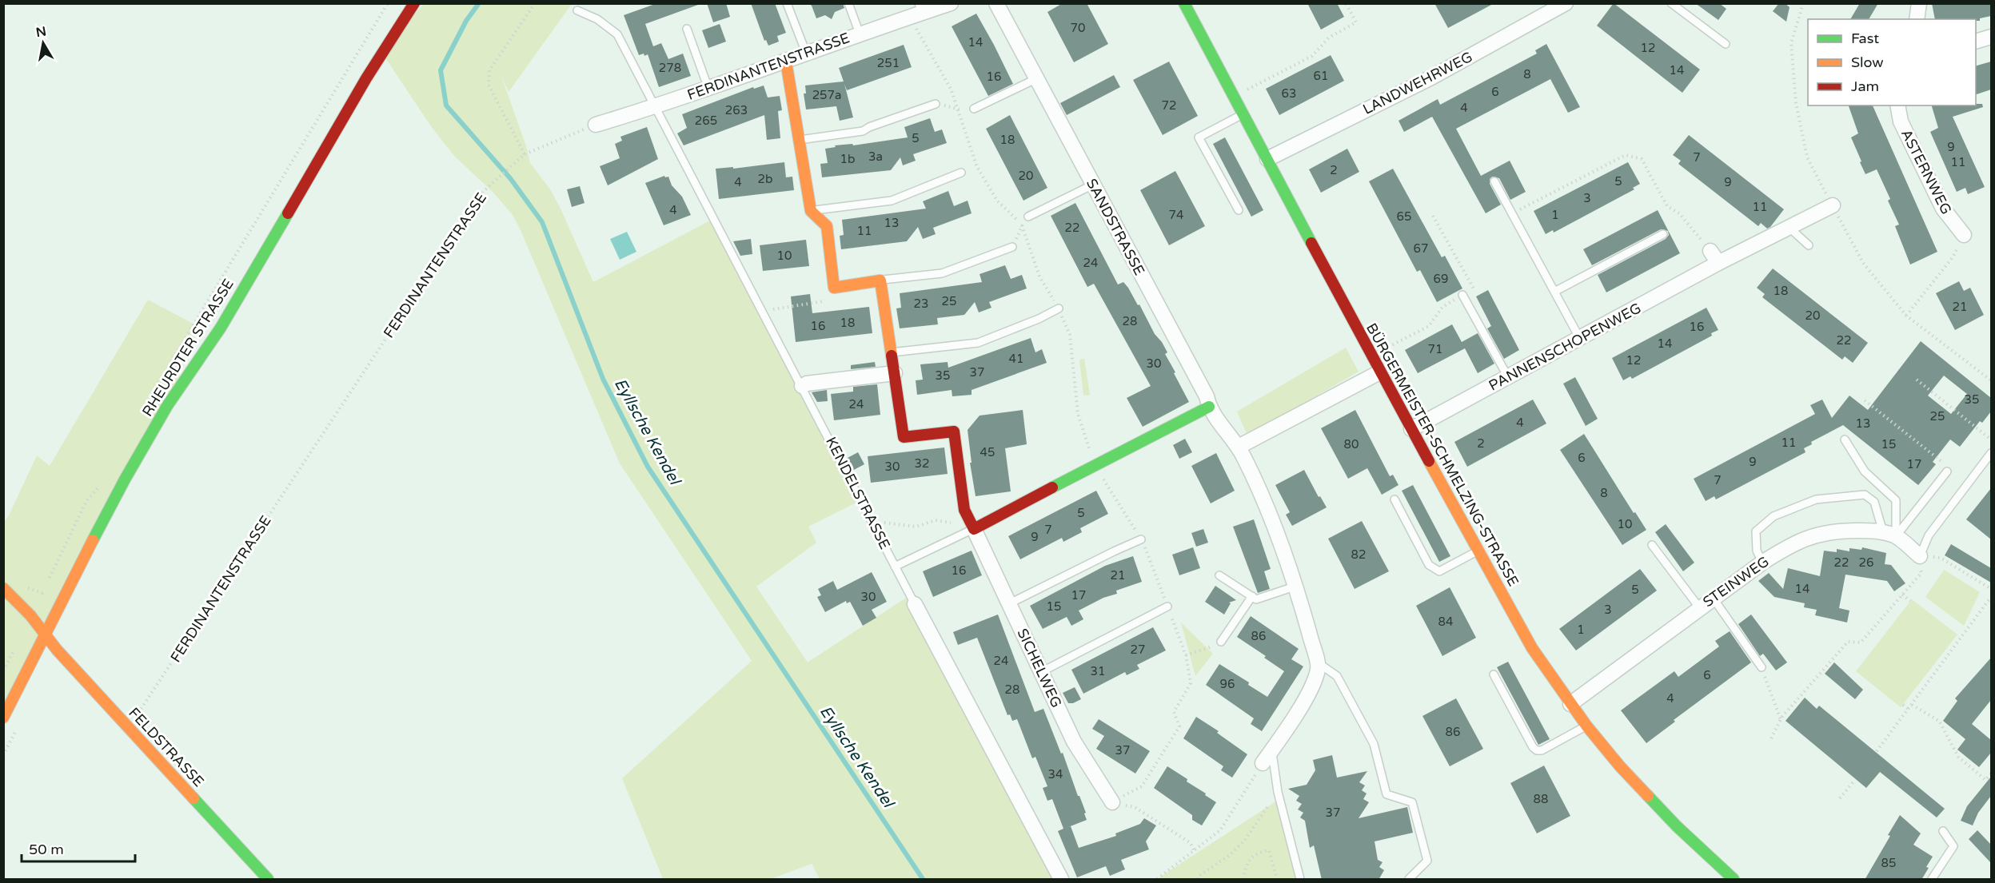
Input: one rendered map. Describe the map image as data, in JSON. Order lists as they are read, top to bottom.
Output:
{
  "streets": {
    "street": [
      "FERDINANTENSTRASSE",
      "LANDWEHRWEG",
      "ASTERNWEG",
      "SANDSTRASSE",
      "PANNENSCHOPENWEG",
      "RHEURDTER STRASSE",
      "BÜRGERMEISTER-SCHMELZING-STRASSE",
      "KENDELSTRASSE",
      "STEINWEG",
      "SICHELWEG",
      "FELDSTRASSE"
    ]
  },
  "crossings": [
    ["FERDINANTENSTRASSE", "KENDELSTRASSE"],
    ["FERDINANTENSTRASSE", "FELDSTRASSE"],
    ["LANDWEHRWEG", "BÜRGERMEISTER-SCHMELZING-STRASSE"],
    ["PANNENSCHOPENWEG", "BÜRGERMEISTER-SCHMELZING-STRASSE"],
    ["RHEURDTER STRASSE", "FELDSTRASSE"],
    ["BÜRGERMEISTER-SCHMELZING-STRASSE", "STEINWEG"]
  ],
  "water": ["Eyllsche Kendel"],
  "house_numbers": [
    "70",
    "14",
    "12",
    "251",
    "278",
    "14",
    "8",
    "61",
    "16",
    "6",
    "63",
    "257a",
    "72",
    "4",
    "263",
    "265",
    "5",
    "18",
    "9",
    "3a",
    "7",
    "1b",
    "11",
    "2",
    "20",
    "2b",
    "5",
    "4",
    "9",
    "3",
    "11",
    "4",
    "74",
    "1",
    "65",
    "13",
    "22",
    "11",
    "67",
    "10",
    "24",
    "69",
    "18",
    "25",
    "23",
    "21",
    "20",
    "28",
    "18",
    "16",
    "16",
    "22",
    "14",
    "71",
    "41",
    "12",
    "30",
    "37",
    "35",
    "35",
    "24",
    "25",
    "4",
    "13",
    "11",
    "2",
    "80",
    "15",
    "45",
    "6",
    "9",
    "32",
    "17",
    "30",
    "7",
    "8",
    "5",
    "10",
    "7",
    "9",
    "82",
    "22",
    "26",
    "16",
    "21",
    "14",
    "5",
    "17",
    "30",
    "15",
    "3",
    "84",
    "1",
    "86",
    "27",
    "24",
    "31",
    "6",
    "96",
    "28",
    "4",
    "86",
    "37",
    "34",
    "88",
    "37",
    "85"
  ],
  "legend": ["Fast", "Slow", "Jam"],
  "scale_bar": "50 m",
  "north": "top"
}
